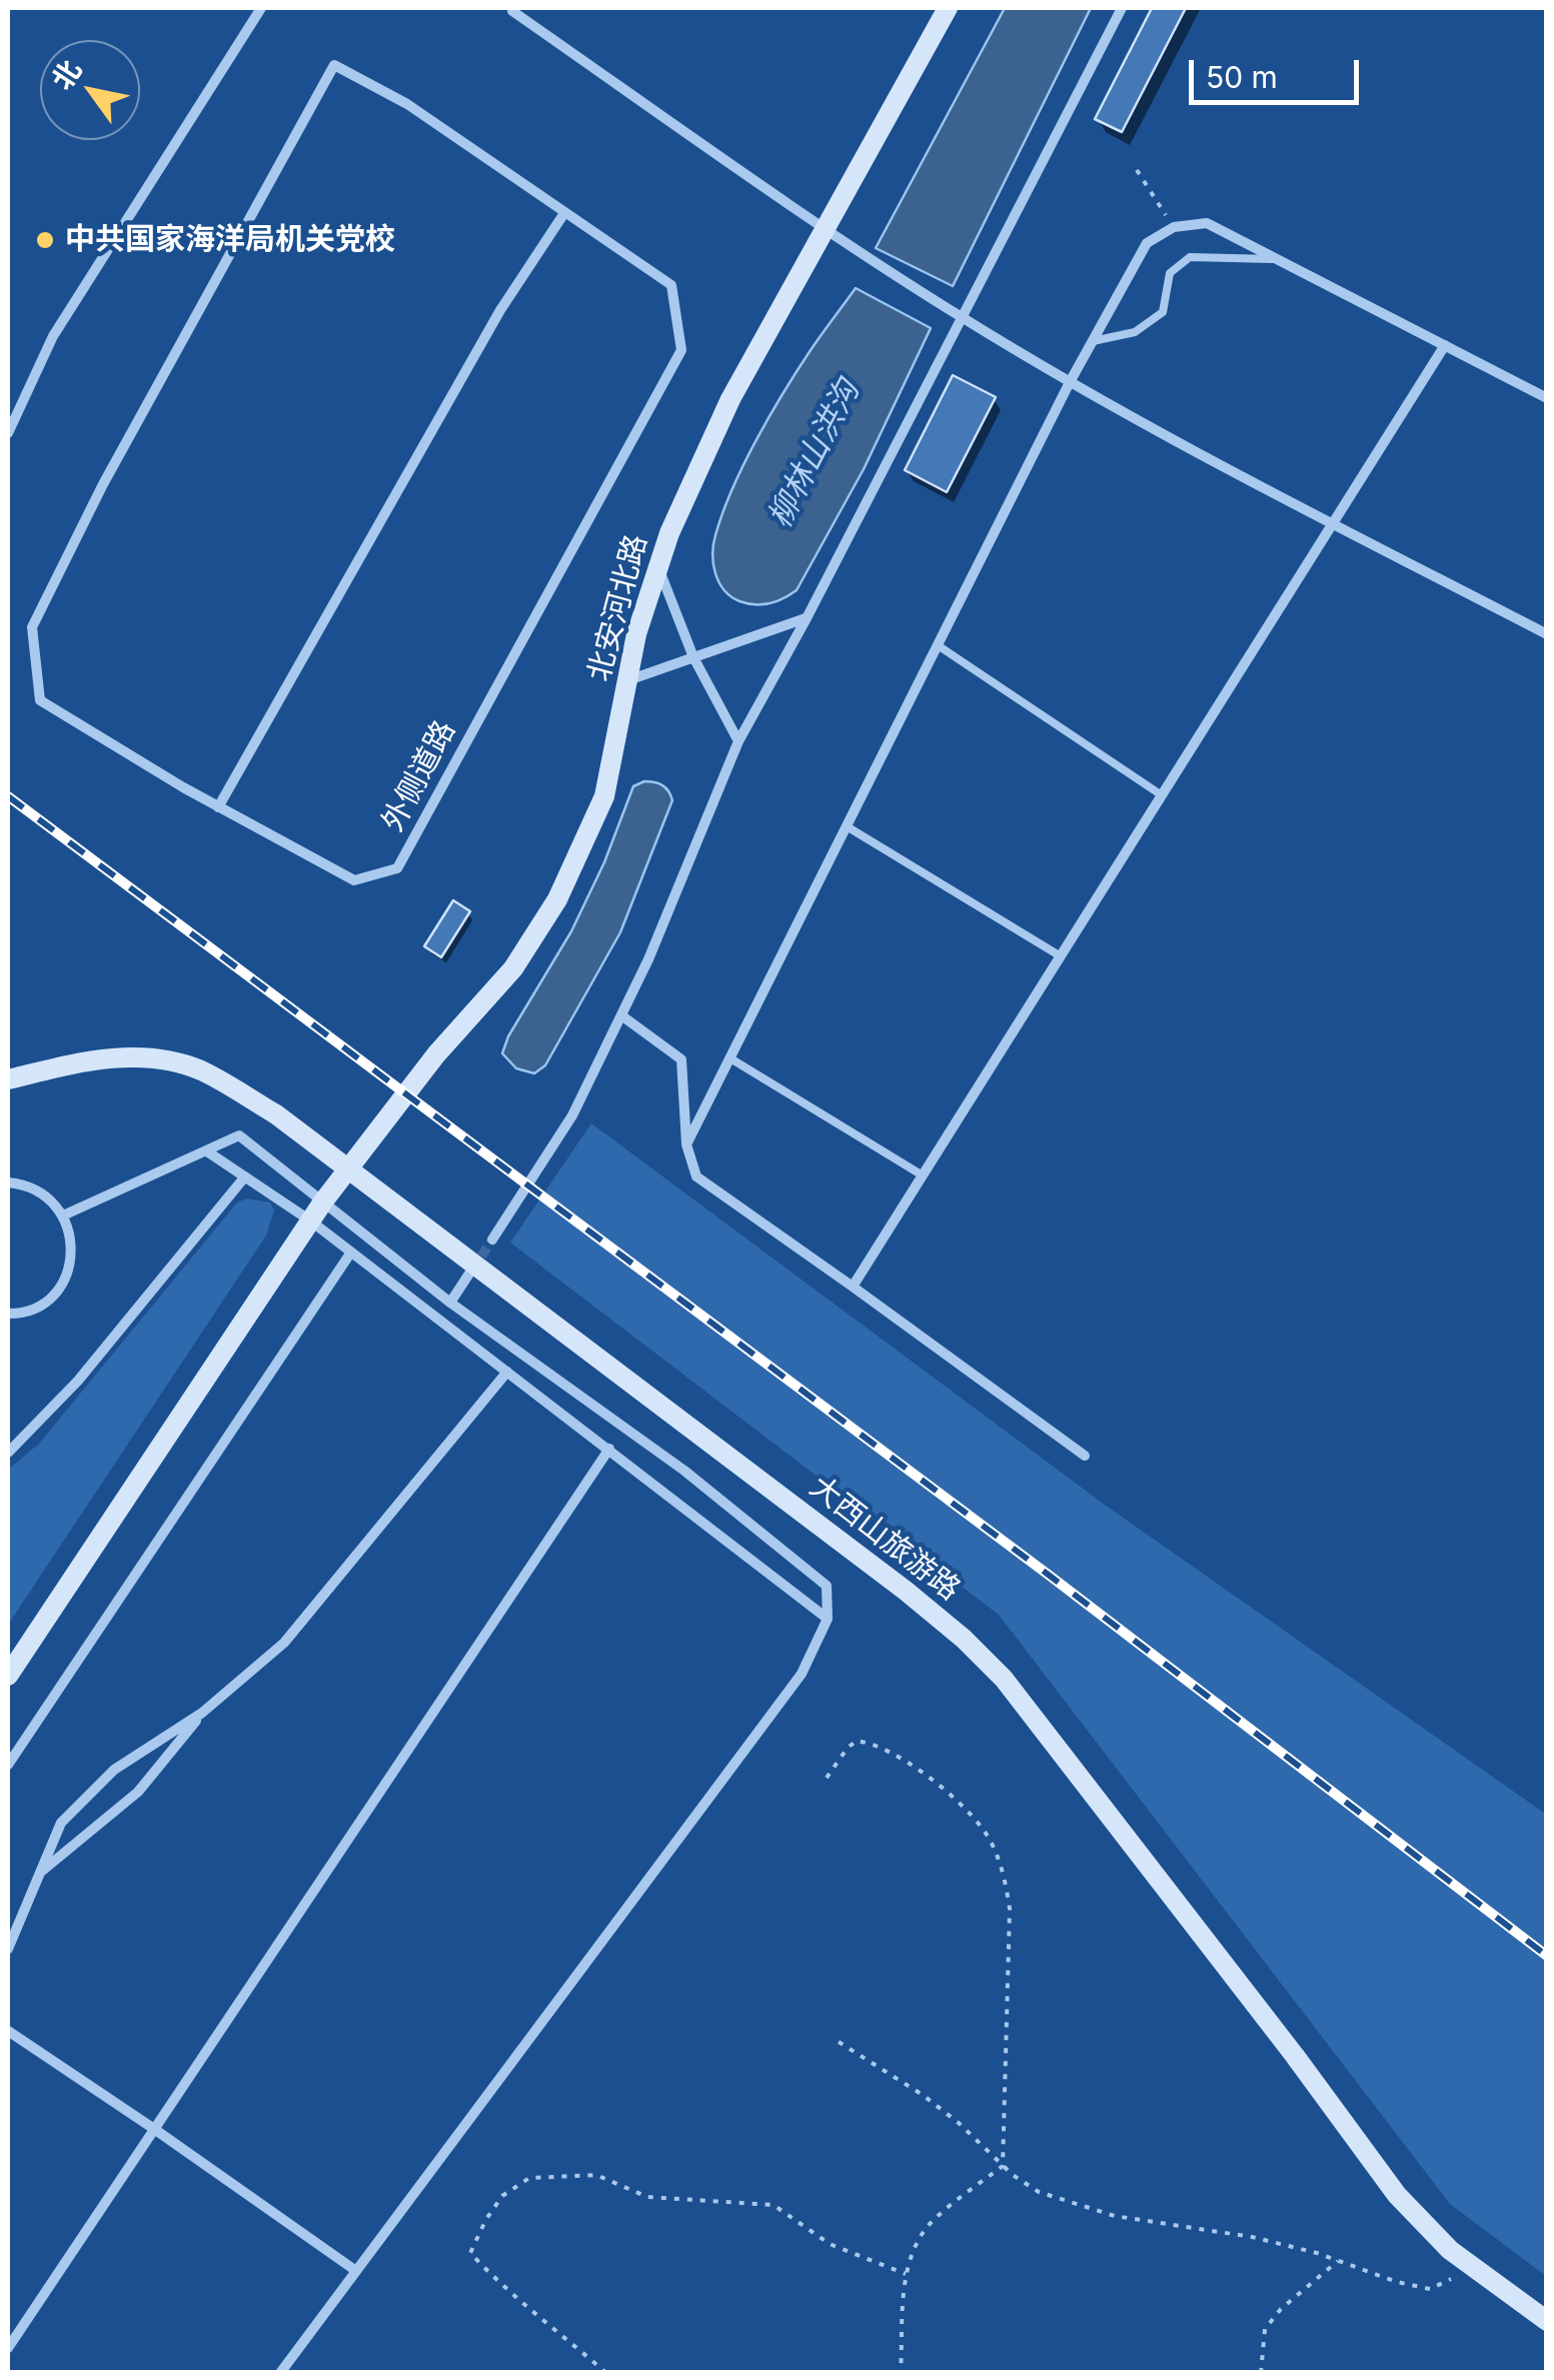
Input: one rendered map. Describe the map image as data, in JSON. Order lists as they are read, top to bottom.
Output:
{
  "streets": {
    "street": ["北安河北路", "外侧道路", "大西山旅游路"]
  },
  "crossings": [
    ["北安河北路", "大西山旅游路"]
  ],
  "water": ["柳林山洪沟"],
  "places": ["中共国家海洋局机关党校"],
  "scale_bar": "50 m",
  "north": "top left"
}
